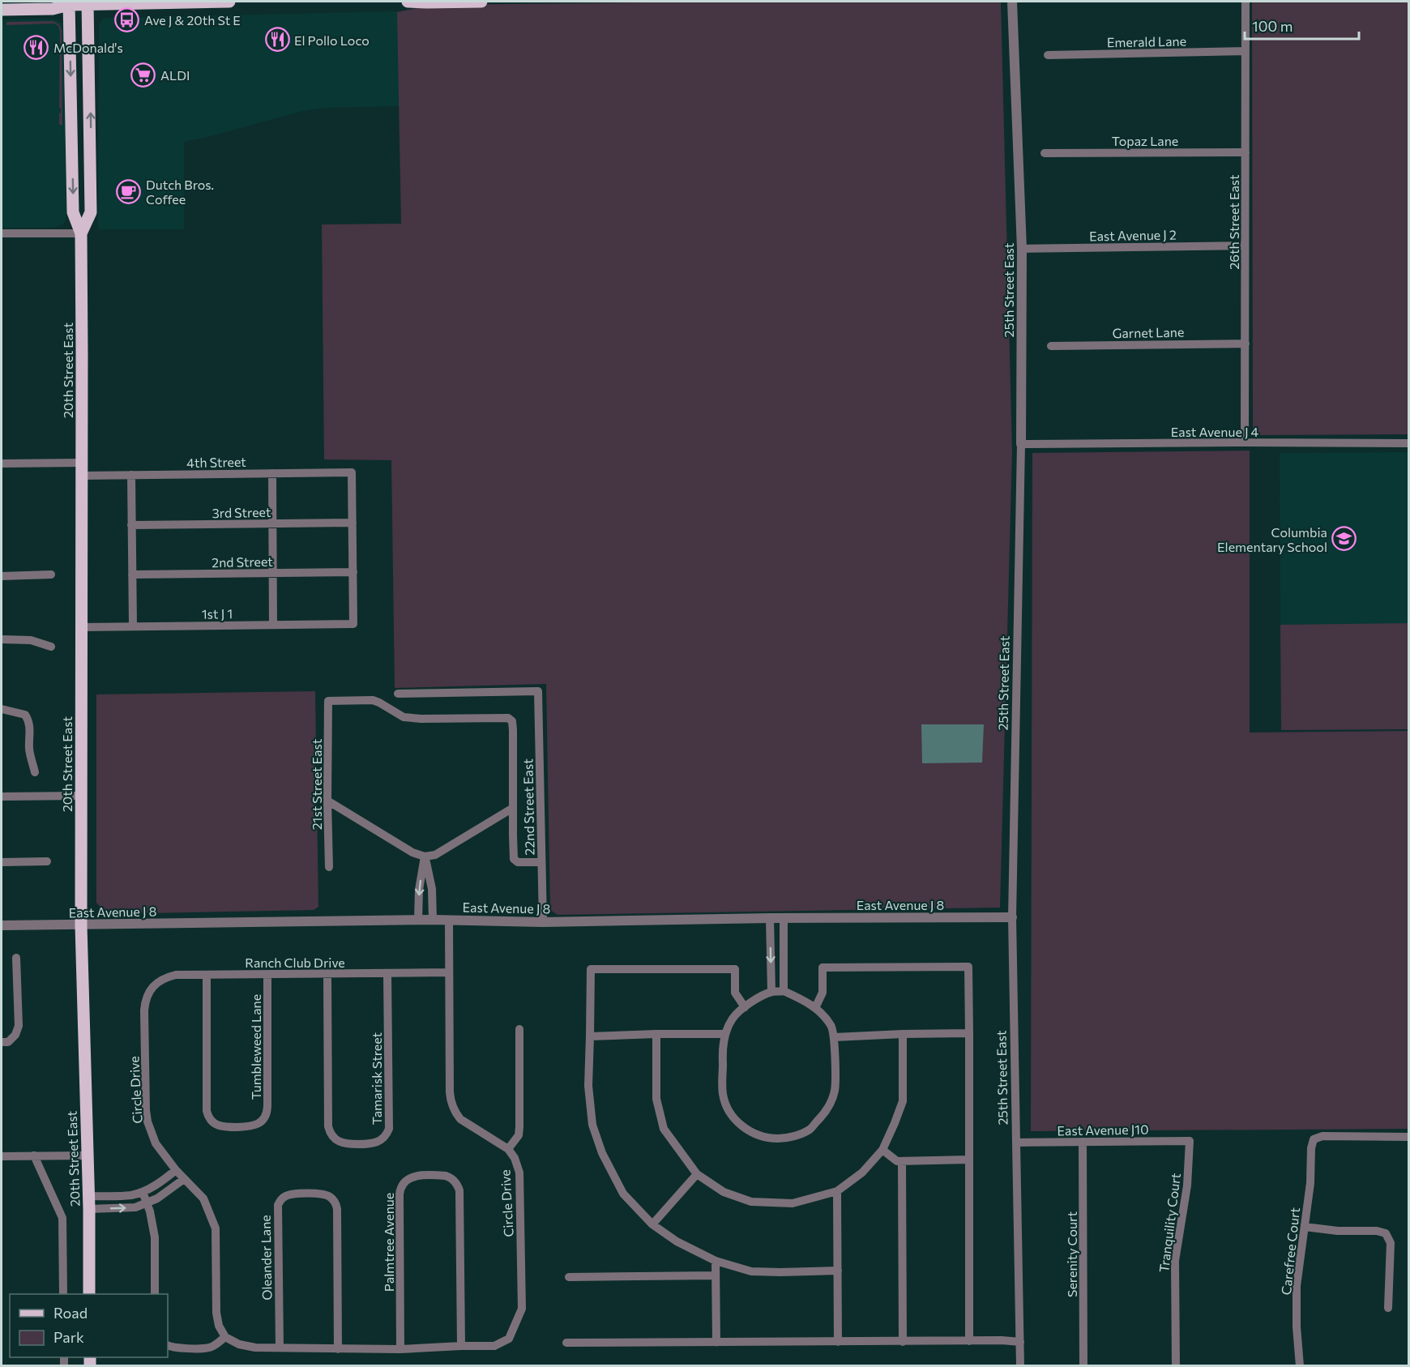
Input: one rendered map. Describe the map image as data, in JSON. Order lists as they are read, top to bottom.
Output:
{
  "streets": {
    "main road": ["20th Street East"],
    "street": [
      "Emerald Lane",
      "Topaz Lane",
      "26th Street East",
      "East Avenue J 2",
      "25th Street East",
      "Garnet Lane",
      "East Avenue J 4",
      "4th Street",
      "3rd Street",
      "2nd Street",
      "1st J 1",
      "21st Street East",
      "22nd Street East",
      "East Avenue J 8",
      "Ranch Club Drive",
      "Tumbleweed Lane",
      "Tamarisk Street",
      "Circle Drive",
      "East Avenue J10",
      "Tranquility Court",
      "Palmtree Avenue",
      "Carefree Court",
      "Serenity Court",
      "Oleander Lane"
    ]
  },
  "crossings": [
    ["Emerald Lane", "26th Street East"],
    ["Topaz Lane", "26th Street East"],
    ["26th Street East", "East Avenue J 2"],
    ["26th Street East", "Garnet Lane"],
    ["26th Street East", "East Avenue J 4"],
    ["East Avenue J 2", "25th Street East"],
    ["25th Street East", "East Avenue J 4"],
    ["25th Street East", "East Avenue J 8"],
    ["25th Street East", "East Avenue J10"],
    ["20th Street East", "4th Street"],
    ["20th Street East", "1st J 1"],
    ["20th Street East", "East Avenue J 8"],
    ["4th Street", "3rd Street"],
    ["2nd Street", "1st J 1"],
    ["22nd Street East", "East Avenue J 8"],
    ["East Avenue J 8", "Circle Drive"],
    ["Ranch Club Drive", "Tumbleweed Lane"],
    ["Ranch Club Drive", "Tamarisk Street"],
    ["Ranch Club Drive", "Circle Drive"],
    ["Circle Drive", "Palmtree Avenue"],
    ["East Avenue J10", "Tranquility Court"],
    ["East Avenue J10", "Serenity Court"]
  ],
  "places": {
    "bus stop": ["Ave J & 20th St E"],
    "restaurant": ["El Pollo Loco", "McDonald's"],
    "supermarket": ["ALDI"],
    "cafe": ["Dutch Bros. Coffee"],
    "school or university": ["Columbia Elementary School"]
  },
  "legend": ["Road", "Park"],
  "scale_bar": "100 m"
}
